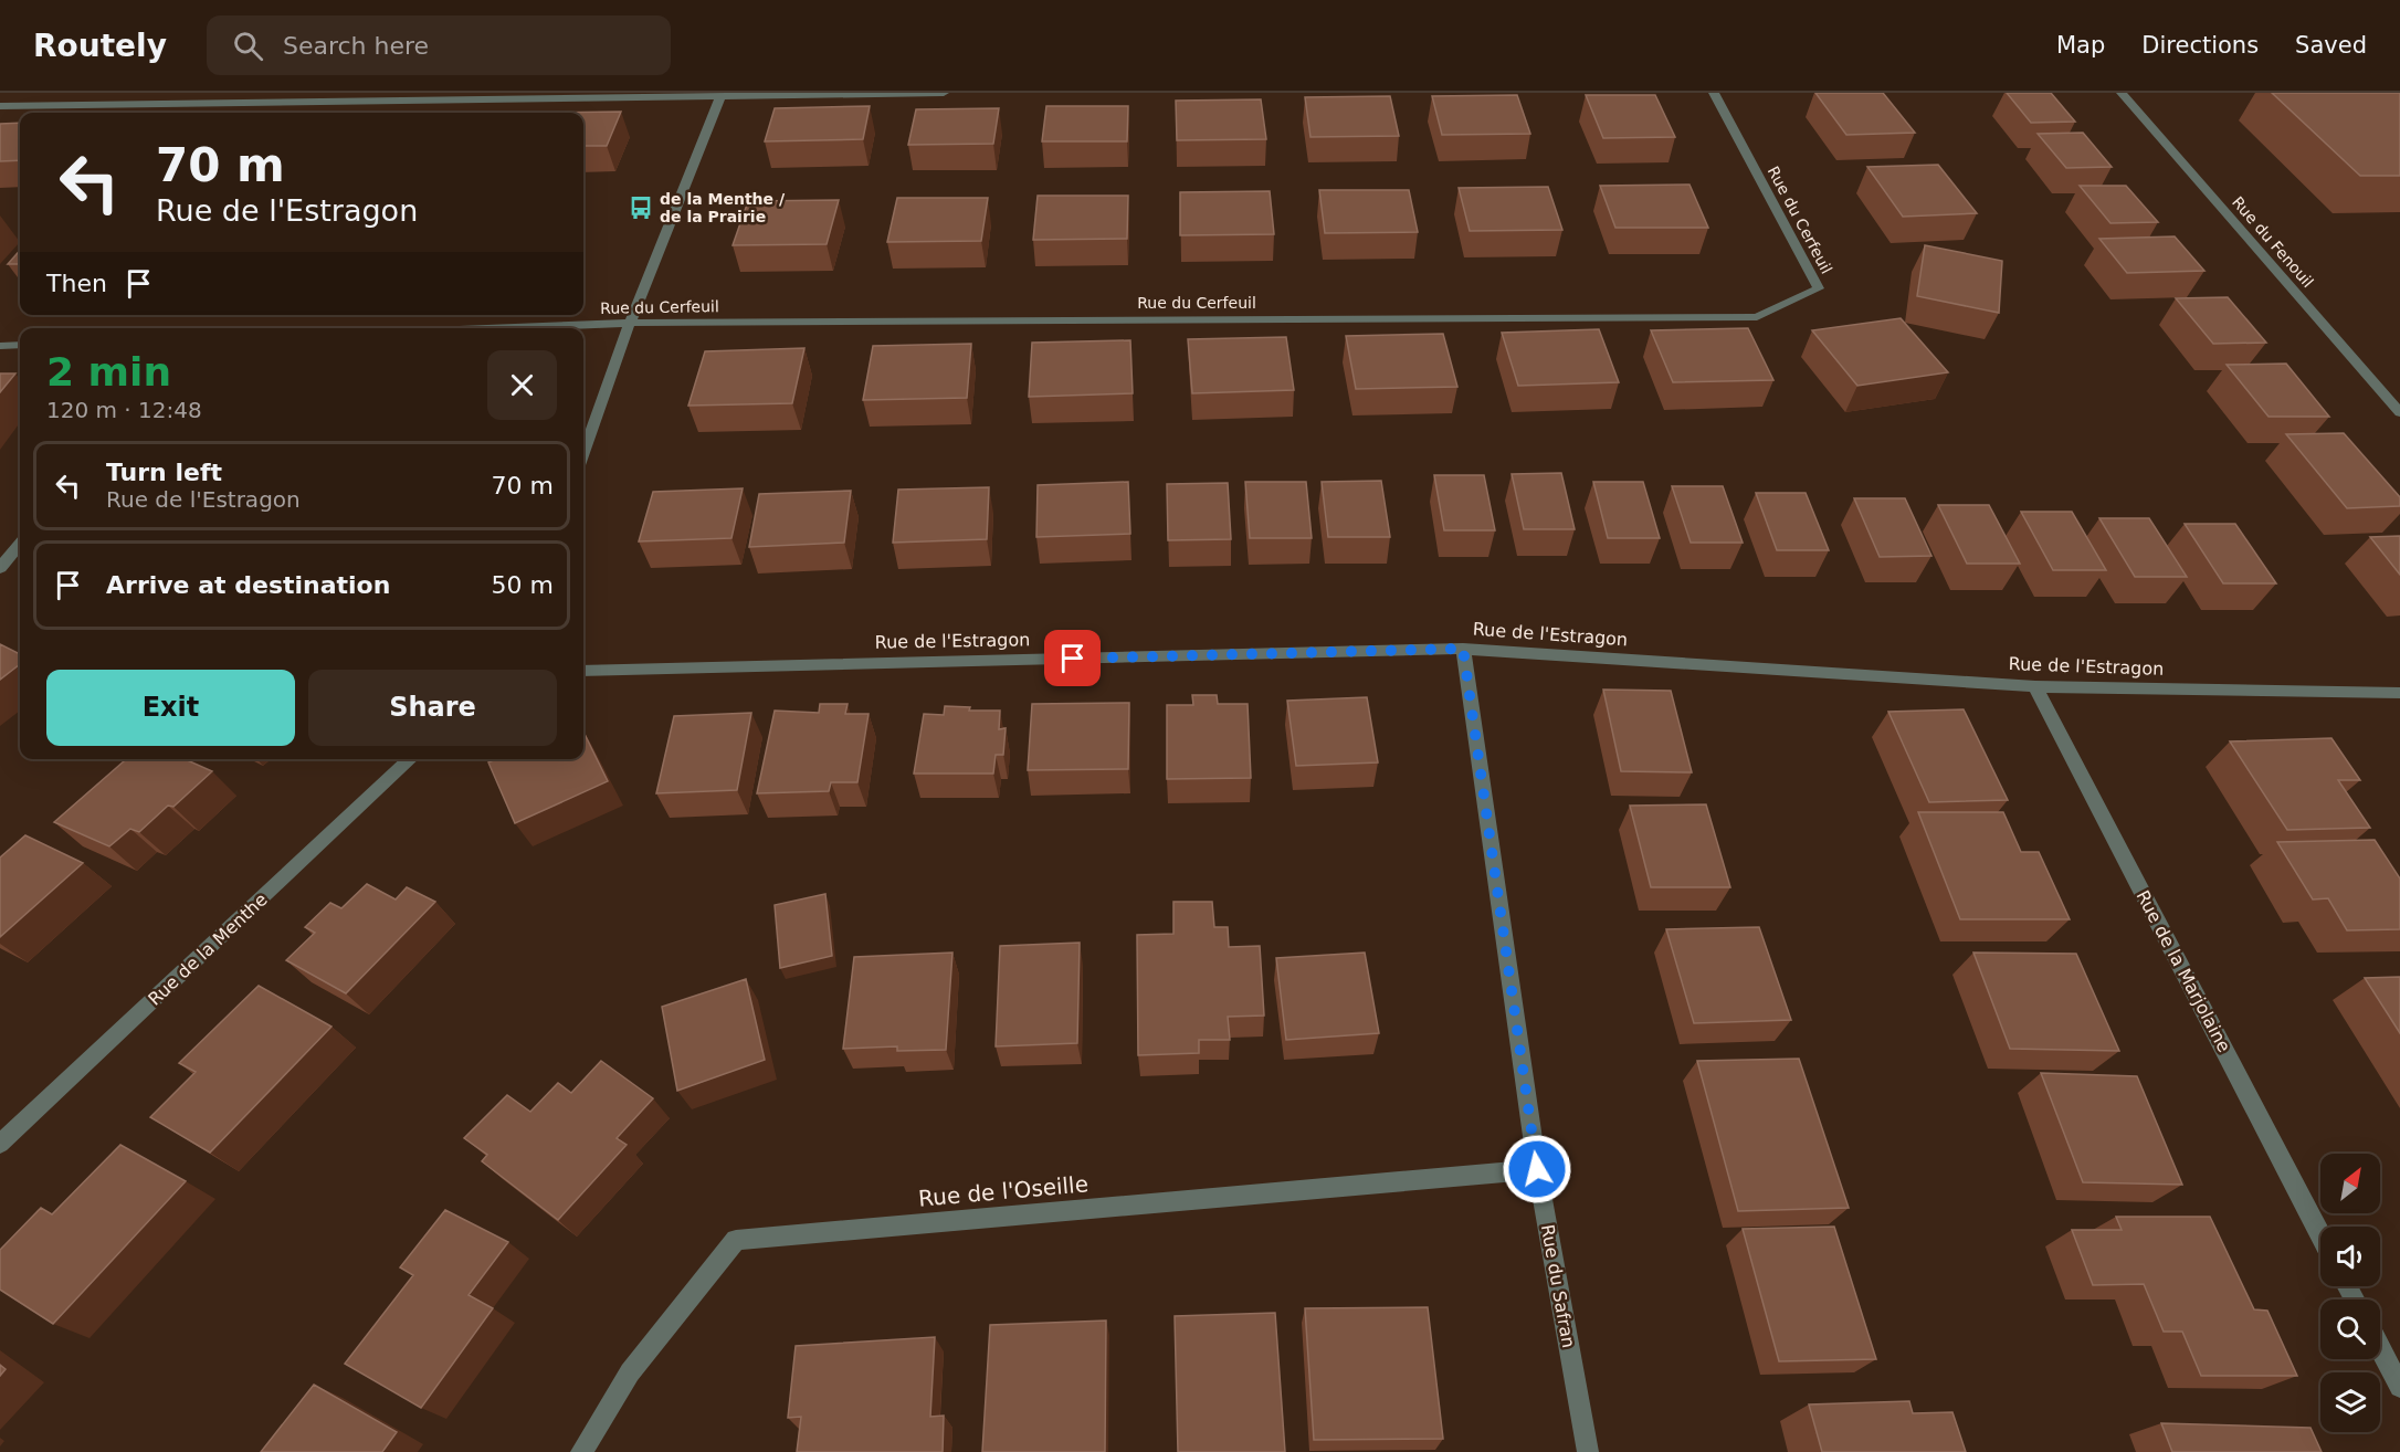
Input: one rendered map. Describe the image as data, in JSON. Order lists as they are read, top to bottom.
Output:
{
  "streets": {
    "street": [
      "Rue du Cerfeuil",
      "Rue du Fenouil",
      "Rue de l'Estragon",
      "Rue de la Menthe",
      "Rue de la Marjolaine",
      "Rue de l'Oseille",
      "Rue du Safran"
    ]
  },
  "crossings": [
    ["Rue de l'Estragon", "Rue de la Marjolaine"],
    ["Rue de l'Estragon", "Rue du Safran"],
    ["Rue de l'Oseille", "Rue du Safran"]
  ],
  "places": {
    "bus stop": ["de la Menthe / de la Prairie"]
  },
  "north": "top right",
  "page": {
    "header": "Routely",
    "search": "Search here",
    "nav": ["Map", "Directions", "Saved"],
    "turn": ["70 m", "Rue de l'Estragon"],
    "then": "Then",
    "heading": ["2 min", "120 m · 12:48"],
    "list": [
      {
        "name": "Turn left",
        "note": "Rue de l'Estragon",
        "value": "70 m"
      },
      {
        "name": "Arrive at destination",
        "value": "50 m"
      }
    ],
    "buttons": ["Exit", "Share"]
  }
}
